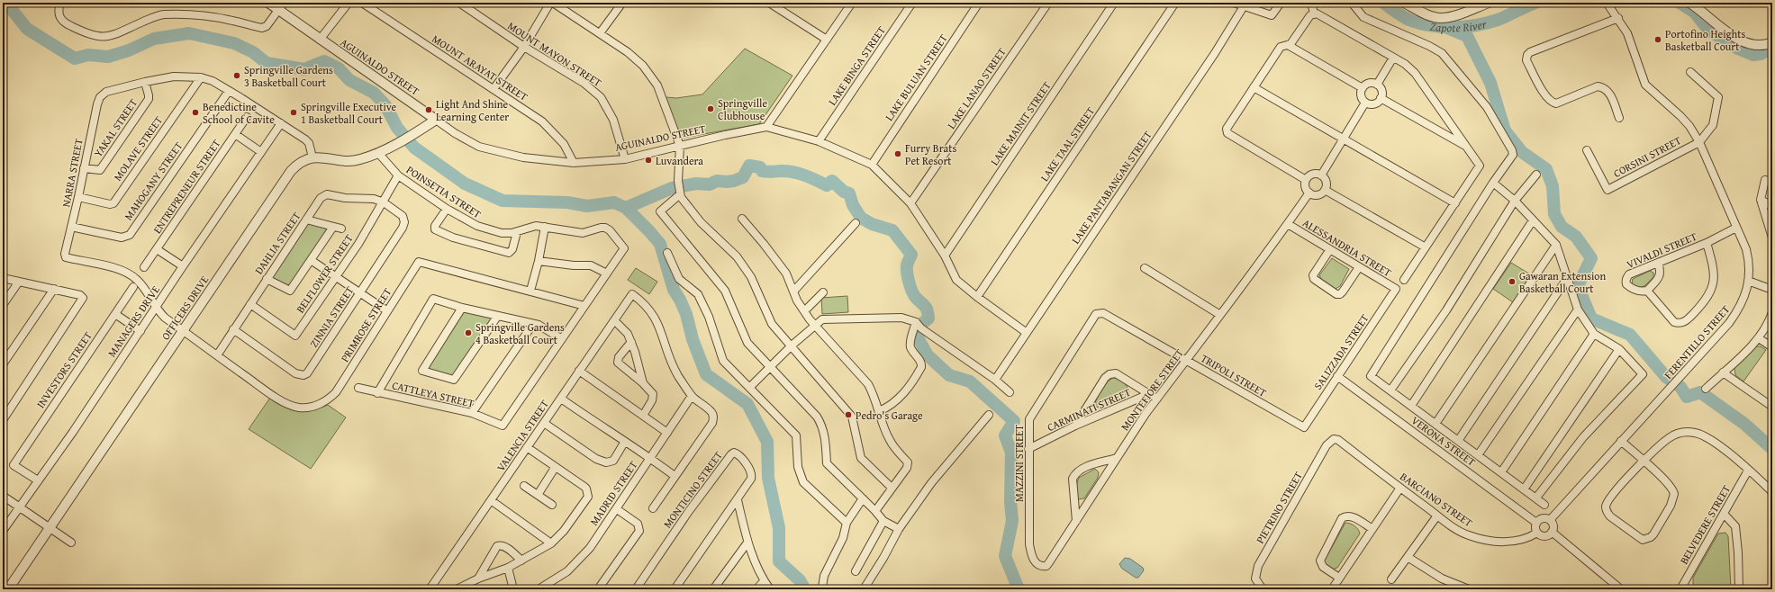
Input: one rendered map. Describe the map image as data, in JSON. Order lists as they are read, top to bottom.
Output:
{
  "streets": {
    "street": [
      "MOUNT MAYON STREET",
      "LAKE BINGA STREET",
      "AGUINALDO STREET",
      "MOUNT ARAYAT STREET",
      "LAKE BULUAN STREET",
      "LAKE LANAO STREET",
      "LAKE MAINIT STREET",
      "YAKAL STREET",
      "LAKE TAAL STREET",
      "MOLAVE STREET",
      "CORSINI STREET",
      "NARRA STREET",
      "MAHOGANY STREET",
      "ENTREPRENEUR STREET",
      "LAKE PANTABANGAN STREET",
      "POINSETIA STREET",
      "DAHLIA STREET",
      "ALESSANDRIA STREET",
      "VIVALDI STREET",
      "BELFLOWER STREET",
      "OFFICERS DRIVE",
      "ZINNIA STREET",
      "MANAGERS DRIVE",
      "PRIMROSE STREET",
      "FERENTILLO STREET",
      "SALIZZADA STREET",
      "INVESTORS STREET",
      "TRIPOLI STREET",
      "MONTEFIORE STREET",
      "CATTLEYA STREET",
      "CARMINATI STREET",
      "VALENCIA STREET",
      "VERONA STREET",
      "MAZZINI STREET",
      "MONTICINO STREET",
      "MADRID STREET",
      "BARCIANO STREET",
      "PIETRINO STREET",
      "BELVEDERE STREET"
    ]
  },
  "crossings": [
    ["MOUNT MAYON STREET", "AGUINALDO STREET"],
    ["LAKE BINGA STREET", "AGUINALDO STREET"],
    ["AGUINALDO STREET", "MOUNT ARAYAT STREET"],
    ["AGUINALDO STREET", "LAKE BULUAN STREET"],
    ["AGUINALDO STREET", "LAKE LANAO STREET"],
    ["AGUINALDO STREET", "LAKE MAINIT STREET"],
    ["AGUINALDO STREET", "LAKE TAAL STREET"],
    ["AGUINALDO STREET", "LAKE PANTABANGAN STREET"],
    ["YAKAL STREET", "NARRA STREET"],
    ["MOLAVE STREET", "NARRA STREET"],
    ["CORSINI STREET", "FERENTILLO STREET"],
    ["NARRA STREET", "MAHOGANY STREET"],
    ["NARRA STREET", "OFFICERS DRIVE"],
    ["NARRA STREET", "MANAGERS DRIVE"],
    ["NARRA STREET", "PRIMROSE STREET"],
    ["POINSETIA STREET", "BELFLOWER STREET"],
    ["DAHLIA STREET", "BELFLOWER STREET"],
    ["DAHLIA STREET", "ZINNIA STREET"],
    ["DAHLIA STREET", "PRIMROSE STREET"],
    ["ALESSANDRIA STREET", "SALIZZADA STREET"],
    ["ALESSANDRIA STREET", "MONTEFIORE STREET"],
    ["VIVALDI STREET", "FERENTILLO STREET"],
    ["BELFLOWER STREET", "ZINNIA STREET"],
    ["OFFICERS DRIVE", "PRIMROSE STREET"],
    ["MANAGERS DRIVE", "INVESTORS STREET"],
    ["FERENTILLO STREET", "VERONA STREET"],
    ["FERENTILLO STREET", "BARCIANO STREET"],
    ["SALIZZADA STREET", "TRIPOLI STREET"],
    ["SALIZZADA STREET", "VERONA STREET"],
    ["TRIPOLI STREET", "MONTEFIORE STREET"],
    ["TRIPOLI STREET", "MAZZINI STREET"],
    ["MONTEFIORE STREET", "MAZZINI STREET"],
    ["CARMINATI STREET", "MAZZINI STREET"],
    ["VALENCIA STREET", "MADRID STREET"],
    ["VERONA STREET", "BARCIANO STREET"],
    ["BARCIANO STREET", "PIETRINO STREET"]
  ],
  "water": ["Zapote River"],
  "places": [
    "Portofino Heights Basketball Court",
    "Springville Gardens 3 Basketball Court",
    "Springville Clubhouse",
    "Light And Shine Learning Center",
    "Benedictine School of Cavite",
    "Springville Executive 1 Basketball Court",
    "Furry Brats Pet Resort",
    "Luvandera",
    "Gawaran Extension Basketball Court",
    "Springville Gardens 4 Basketball Court",
    "Pedro's Garage"
  ]
}
